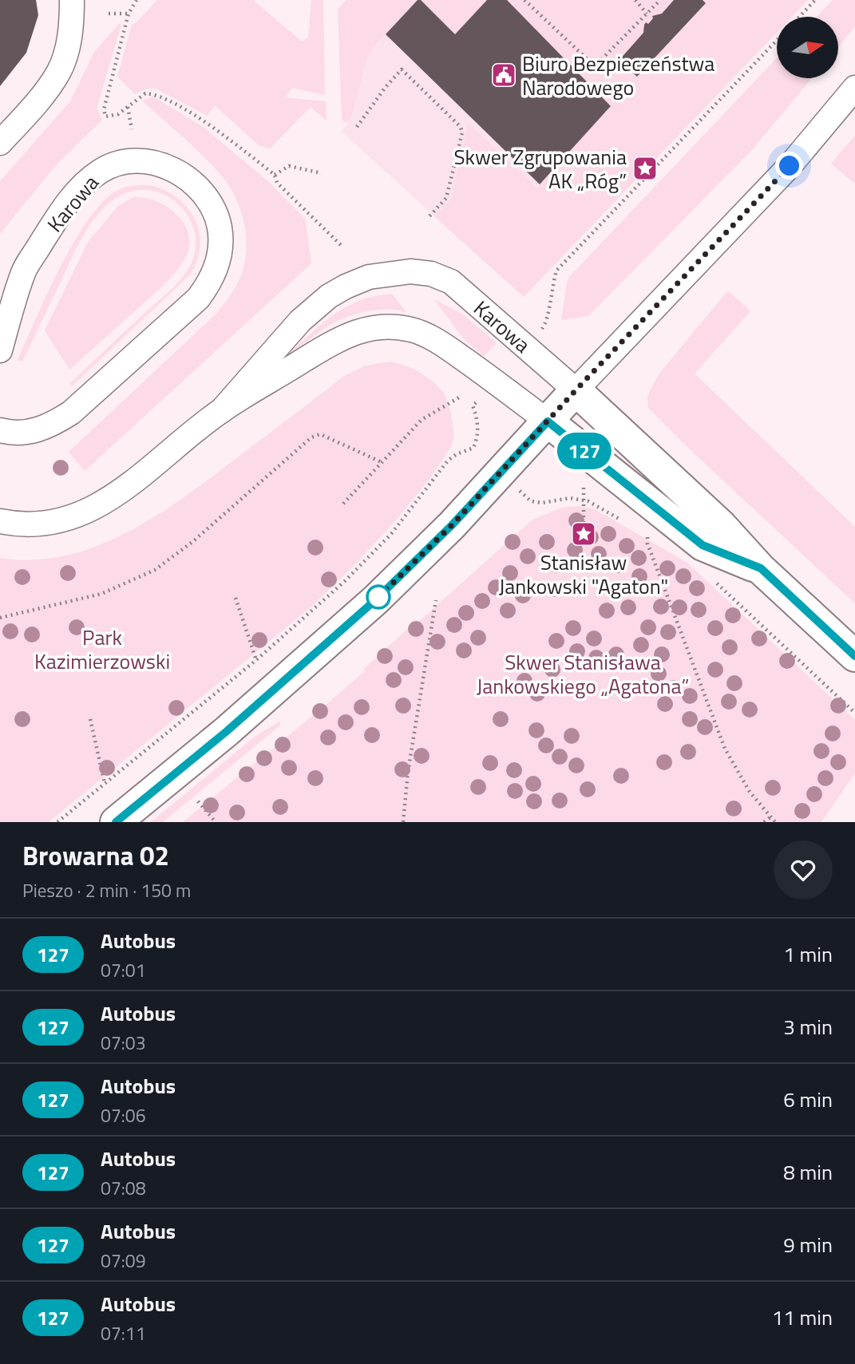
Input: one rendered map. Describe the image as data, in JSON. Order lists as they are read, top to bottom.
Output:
{
  "streets": {
    "street": ["Karowa"]
  },
  "parks": ["Park Kazimierzowski", "Skwer Stanisława Jankowskiego „Agatona”"],
  "places": {
    "public building": ["Biuro Bezpieczeństwa Narodowego"],
    "place": ["Skwer Zgrupowania AK „Róg”", "Stanisław Jankowski \"Agaton\""]
  },
  "lines": ["bus line 127"],
  "north": "right",
  "page": {
    "on_map": "127",
    "heading": ["Browarna 02", "Pieszo · 2 min · 150 m"],
    "list": [
      {
        "mark": "127",
        "name": "Autobus",
        "note": "07:01",
        "value": "1 min"
      },
      {
        "mark": "127",
        "name": "Autobus",
        "note": "07:03",
        "value": "3 min"
      },
      {
        "mark": "127",
        "name": "Autobus",
        "note": "07:06",
        "value": "6 min"
      },
      {
        "mark": "127",
        "name": "Autobus",
        "note": "07:08",
        "value": "8 min"
      },
      {
        "mark": "127",
        "name": "Autobus",
        "note": "07:09",
        "value": "9 min"
      },
      {
        "mark": "127",
        "name": "Autobus",
        "note": "07:11",
        "value": "11 min"
      }
    ]
  }
}
